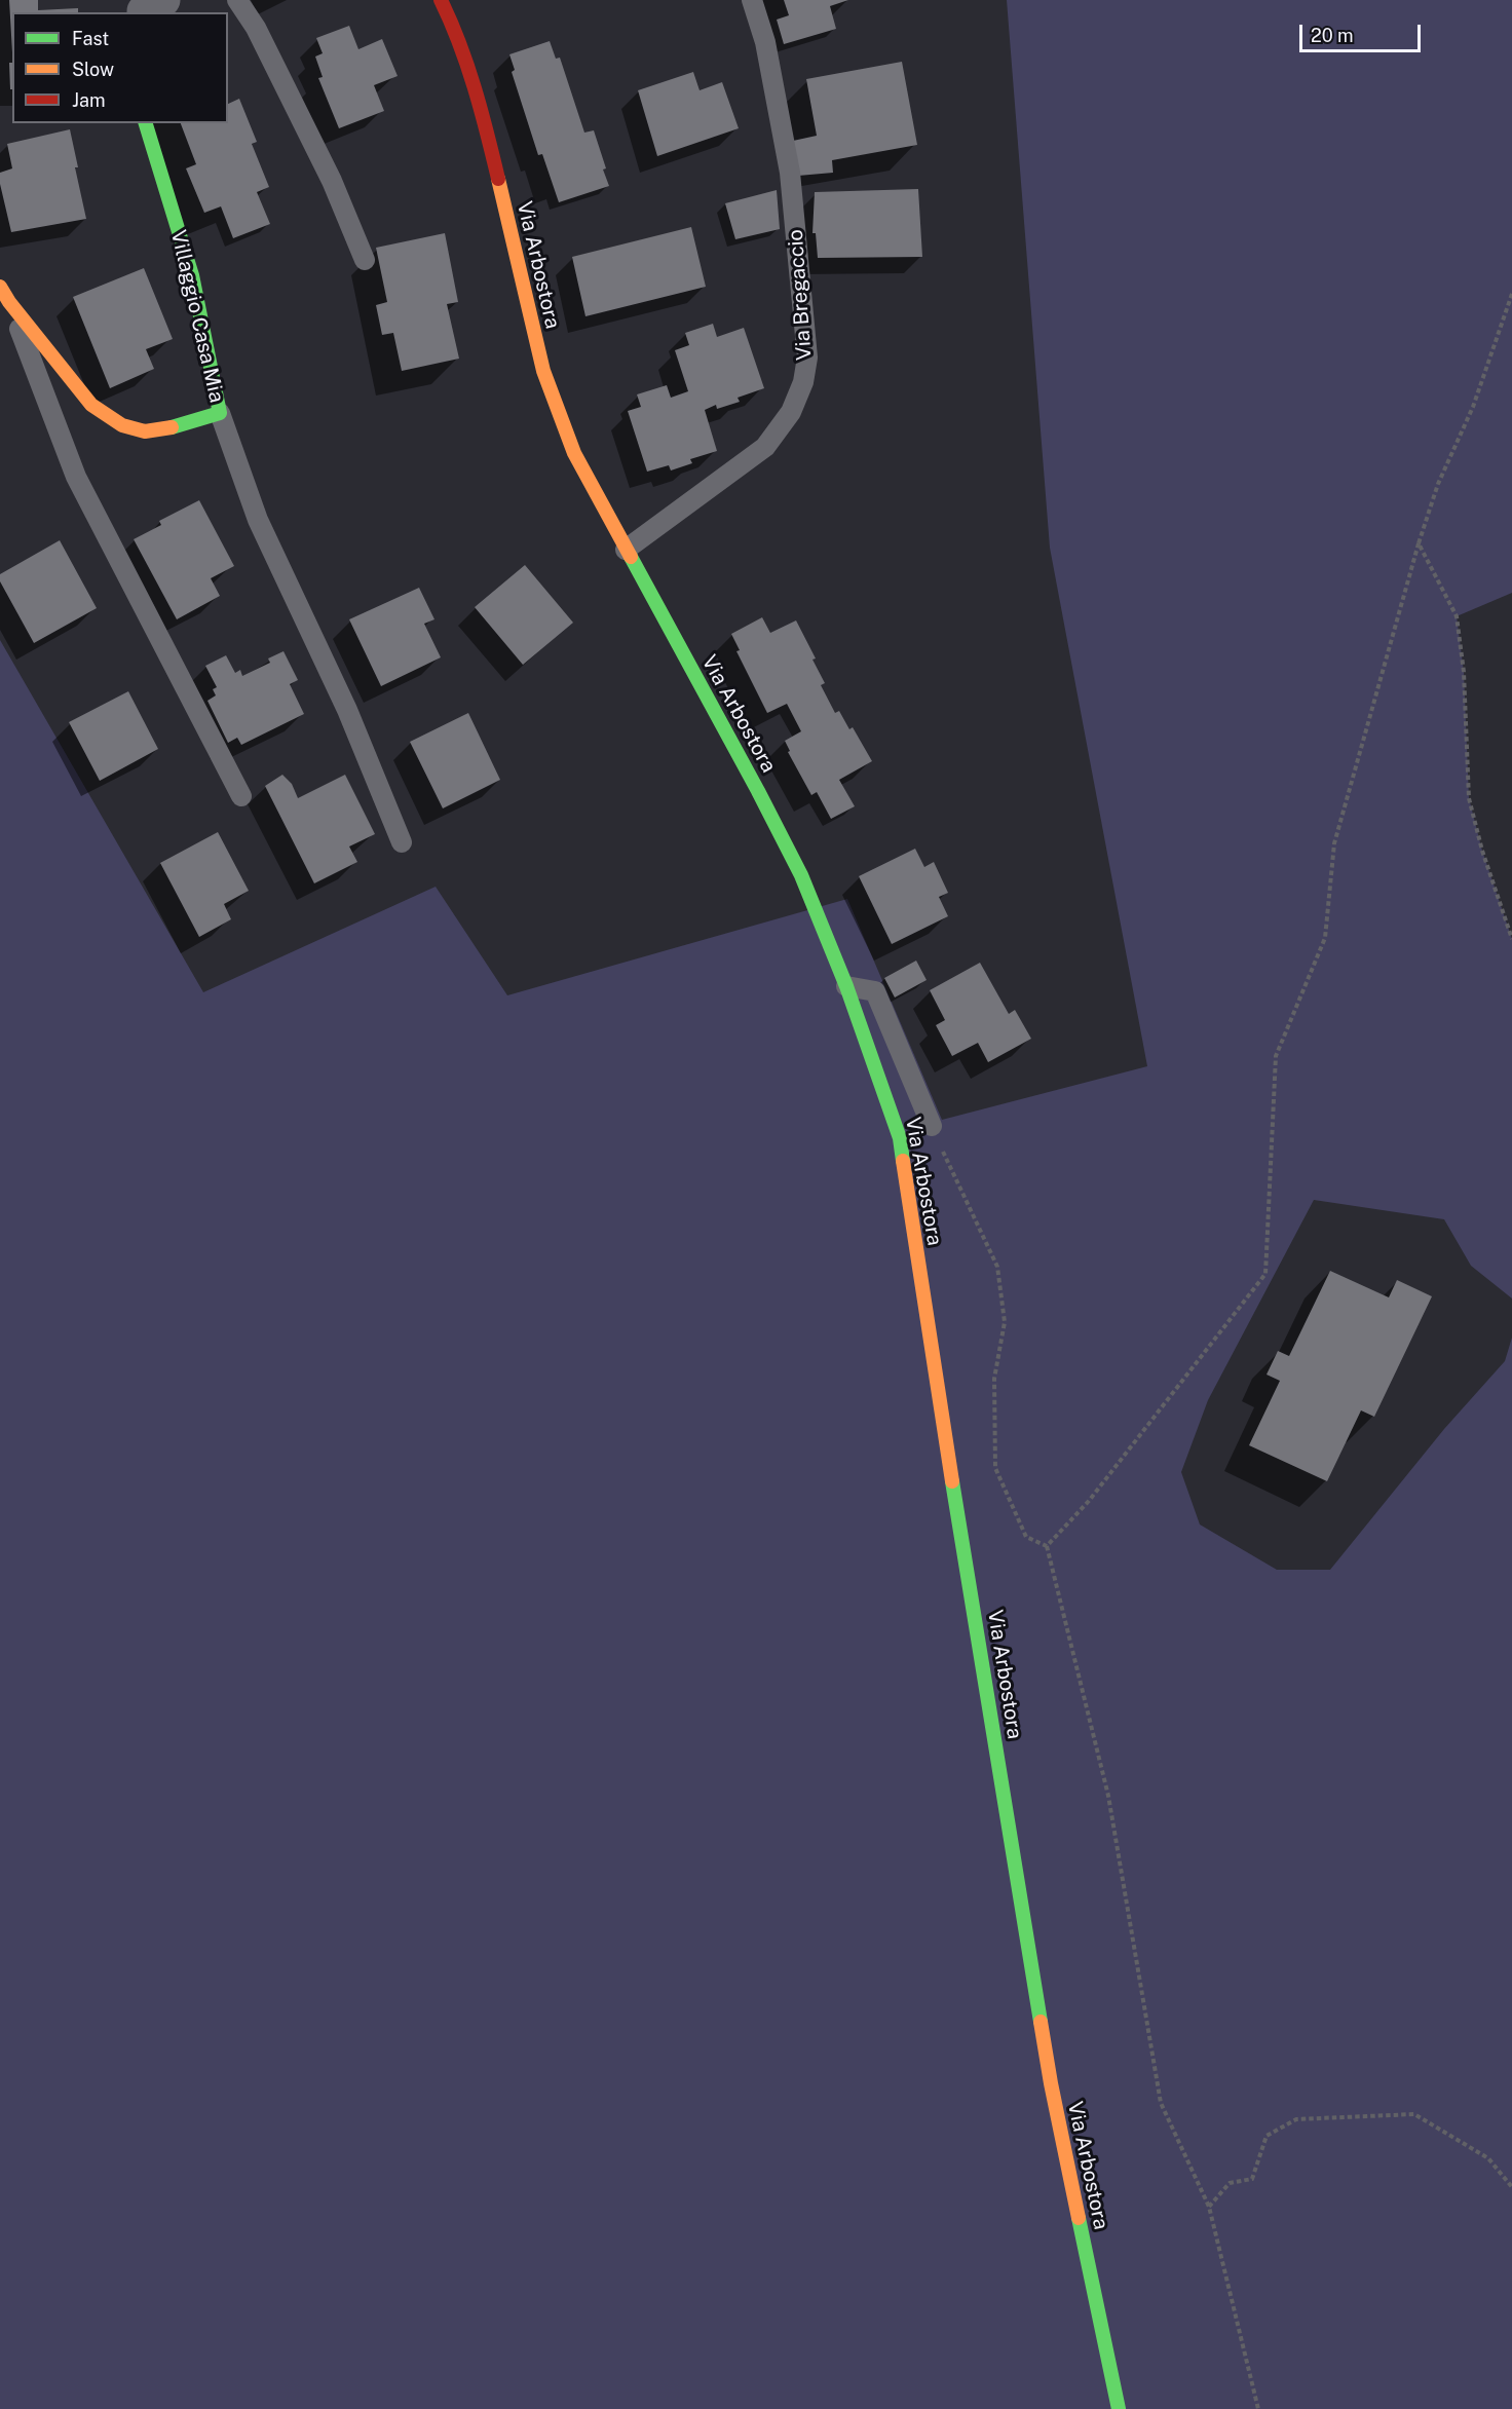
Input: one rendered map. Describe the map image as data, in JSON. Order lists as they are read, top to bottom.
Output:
{
  "streets": {
    "street": ["Via Arbostora", "Villaggio Casa Mia"],
    "lane": ["Via Bregaccio"]
  },
  "crossings": [
    ["Via Arbostora", "Via Bregaccio"]
  ],
  "legend": ["Fast", "Slow", "Jam"],
  "scale_bar": "20 m"
}
